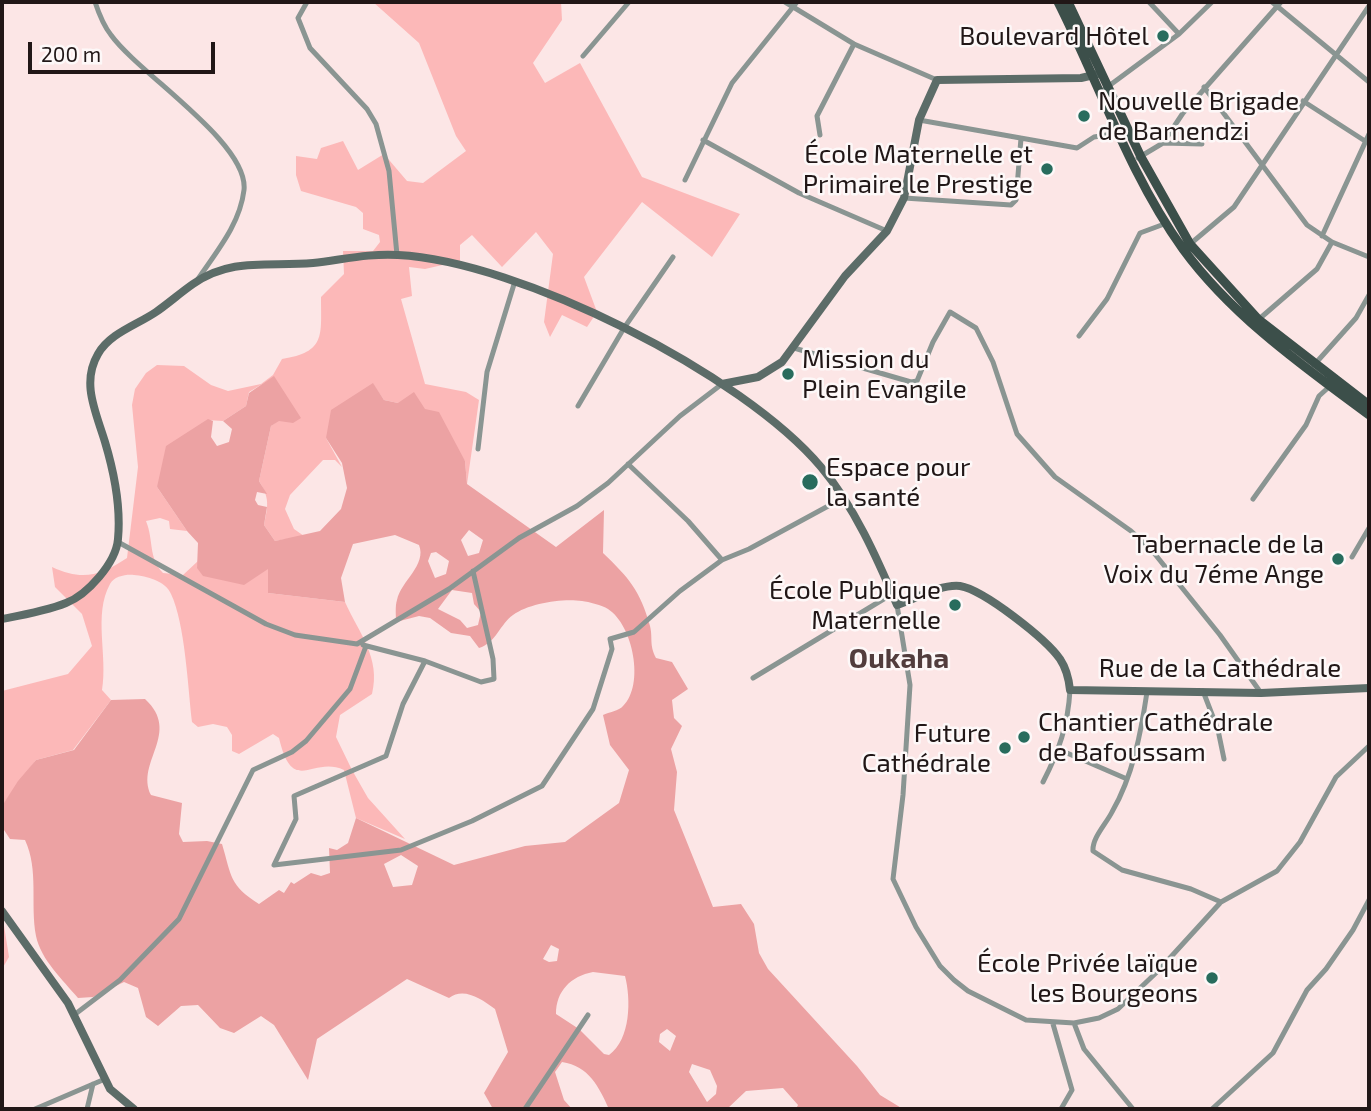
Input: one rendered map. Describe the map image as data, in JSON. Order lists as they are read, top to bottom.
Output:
{
  "streets": {
    "street": ["Rue de la Cathédrale"]
  },
  "districts": ["Oukaha"],
  "places": [
    "Boulevard Hôtel",
    "Nouvelle Brigade de Bamendzi",
    "École Maternelle et Primaire le Prestige",
    "Mission du Plein Evangile",
    "Espace pour la santé",
    "Tabernacle de la Voix du 7éme Ange",
    "École Publique Maternelle",
    "Chantier Cathédrale de Bafoussam",
    "Future Cathédrale",
    "École Privée laïque les Bourgeons"
  ],
  "scale_bar": "200 m"
}
